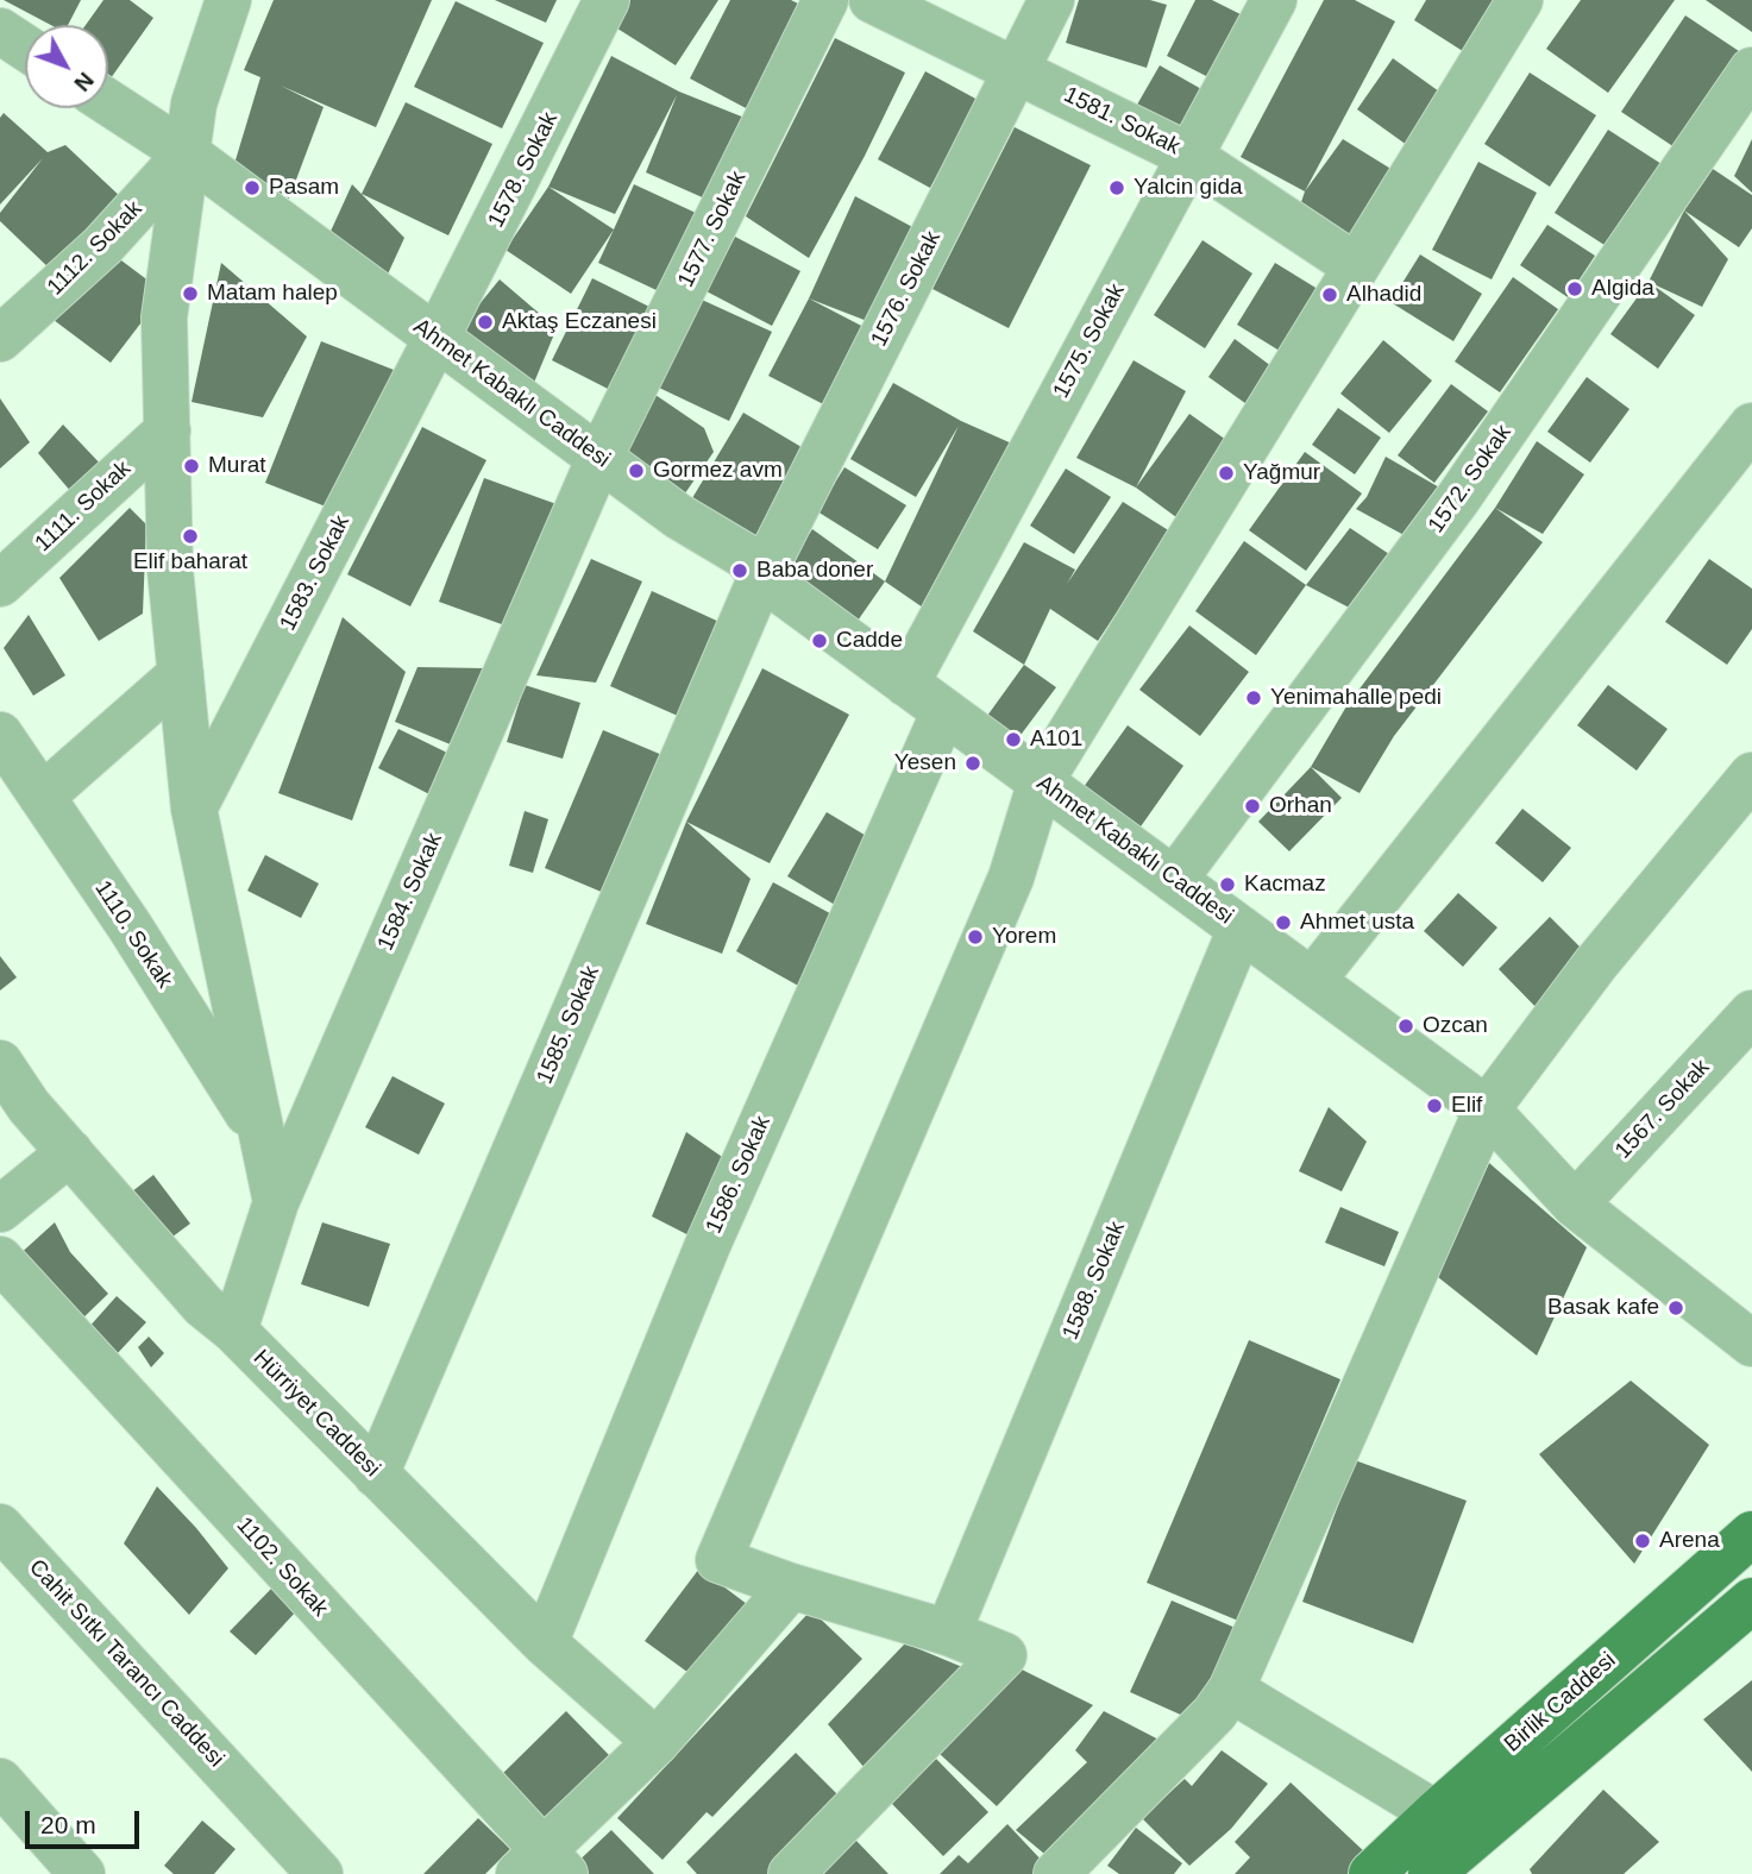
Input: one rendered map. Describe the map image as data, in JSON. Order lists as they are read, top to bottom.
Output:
{
  "streets": {
    "main road": ["Birlik Caddesi"],
    "street": [
      "1581. Sokak",
      "1578. Sokak",
      "1577. Sokak",
      "1112. Sokak",
      "1576. Sokak",
      "1575. Sokak",
      "Ahmet Kabaklı Caddesi",
      "1572. Sokak",
      "1111. Sokak",
      "1583. Sokak",
      "1584. Sokak",
      "1110. Sokak",
      "1585. Sokak",
      "1567. Sokak",
      "1586. Sokak",
      "1588. Sokak",
      "Hürriyet Caddesi",
      "1102. Sokak",
      "Cahit Sıtkı Tarancı Caddesi"
    ]
  },
  "crossings": [
    ["1581. Sokak", "1576. Sokak"],
    ["1581. Sokak", "1575. Sokak"],
    ["1578. Sokak", "Ahmet Kabaklı Caddesi"],
    ["1578. Sokak", "1583. Sokak"],
    ["1577. Sokak", "Ahmet Kabaklı Caddesi"],
    ["1577. Sokak", "1584. Sokak"],
    ["1112. Sokak", "Ahmet Kabaklı Caddesi"],
    ["1576. Sokak", "Ahmet Kabaklı Caddesi"],
    ["1576. Sokak", "1585. Sokak"],
    ["1575. Sokak", "Ahmet Kabaklı Caddesi"],
    ["Ahmet Kabaklı Caddesi", "1572. Sokak"],
    ["Ahmet Kabaklı Caddesi", "1583. Sokak"],
    ["Ahmet Kabaklı Caddesi", "1584. Sokak"],
    ["Ahmet Kabaklı Caddesi", "1585. Sokak"],
    ["Ahmet Kabaklı Caddesi", "1567. Sokak"],
    ["Ahmet Kabaklı Caddesi", "1586. Sokak"],
    ["Ahmet Kabaklı Caddesi", "1588. Sokak"],
    ["1584. Sokak", "Hürriyet Caddesi"],
    ["1585. Sokak", "Hürriyet Caddesi"],
    ["1586. Sokak", "Hürriyet Caddesi"]
  ],
  "places": [
    "Pasam",
    "Yalcin gida",
    "Algida",
    "Matam halep",
    "Alhadid",
    "Aktaş Eczanesi",
    "Murat",
    "Gormez avm",
    "Yağmur",
    "Elif baharat",
    "Baba doner",
    "Cadde",
    "Yenimahalle pedi",
    "A101",
    "Yesen",
    "Orhan",
    "Kacmaz",
    "Ahmet usta",
    "Yorem",
    "Ozcan",
    "Elif",
    "Basak kafe",
    "Arena"
  ],
  "scale_bar": "20 m",
  "north": "bottom right"
}
